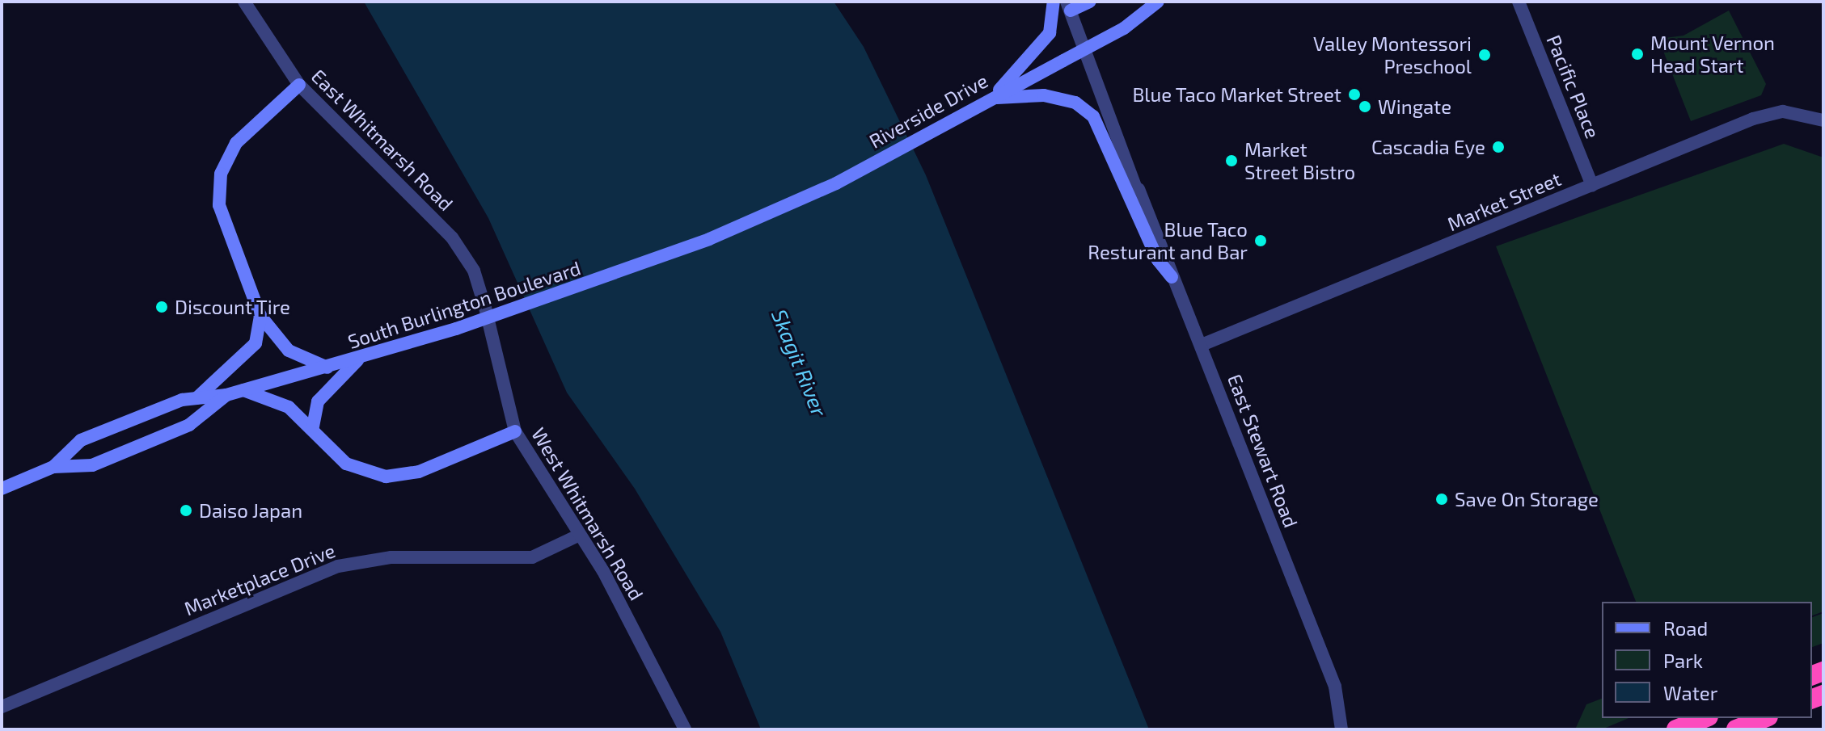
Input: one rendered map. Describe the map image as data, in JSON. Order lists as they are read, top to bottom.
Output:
{
  "streets": {
    "main road": ["Riverside Drive", "South Burlington Boulevard"],
    "street": [
      "Pacific Place",
      "East Whitmarsh Road",
      "Market Street",
      "East Stewart Road",
      "West Whitmarsh Road",
      "Marketplace Drive"
    ]
  },
  "crossings": [
    ["Pacific Place", "Market Street"],
    ["Riverside Drive", "South Burlington Boulevard"],
    ["East Whitmarsh Road", "West Whitmarsh Road"],
    ["Market Street", "East Stewart Road"],
    ["West Whitmarsh Road", "Marketplace Drive"]
  ],
  "water": ["Skagit River"],
  "places": [
    "Mount Vernon Head Start",
    "Valley Montessori Preschool",
    "Blue Taco Market Street",
    "Wingate",
    "Cascadia Eye",
    "Market Street Bistro",
    "Blue Taco Resturant and Bar",
    "Discount Tire",
    "Save On Storage",
    "Daiso Japan"
  ],
  "legend": ["Road", "Park", "Water"]
}
